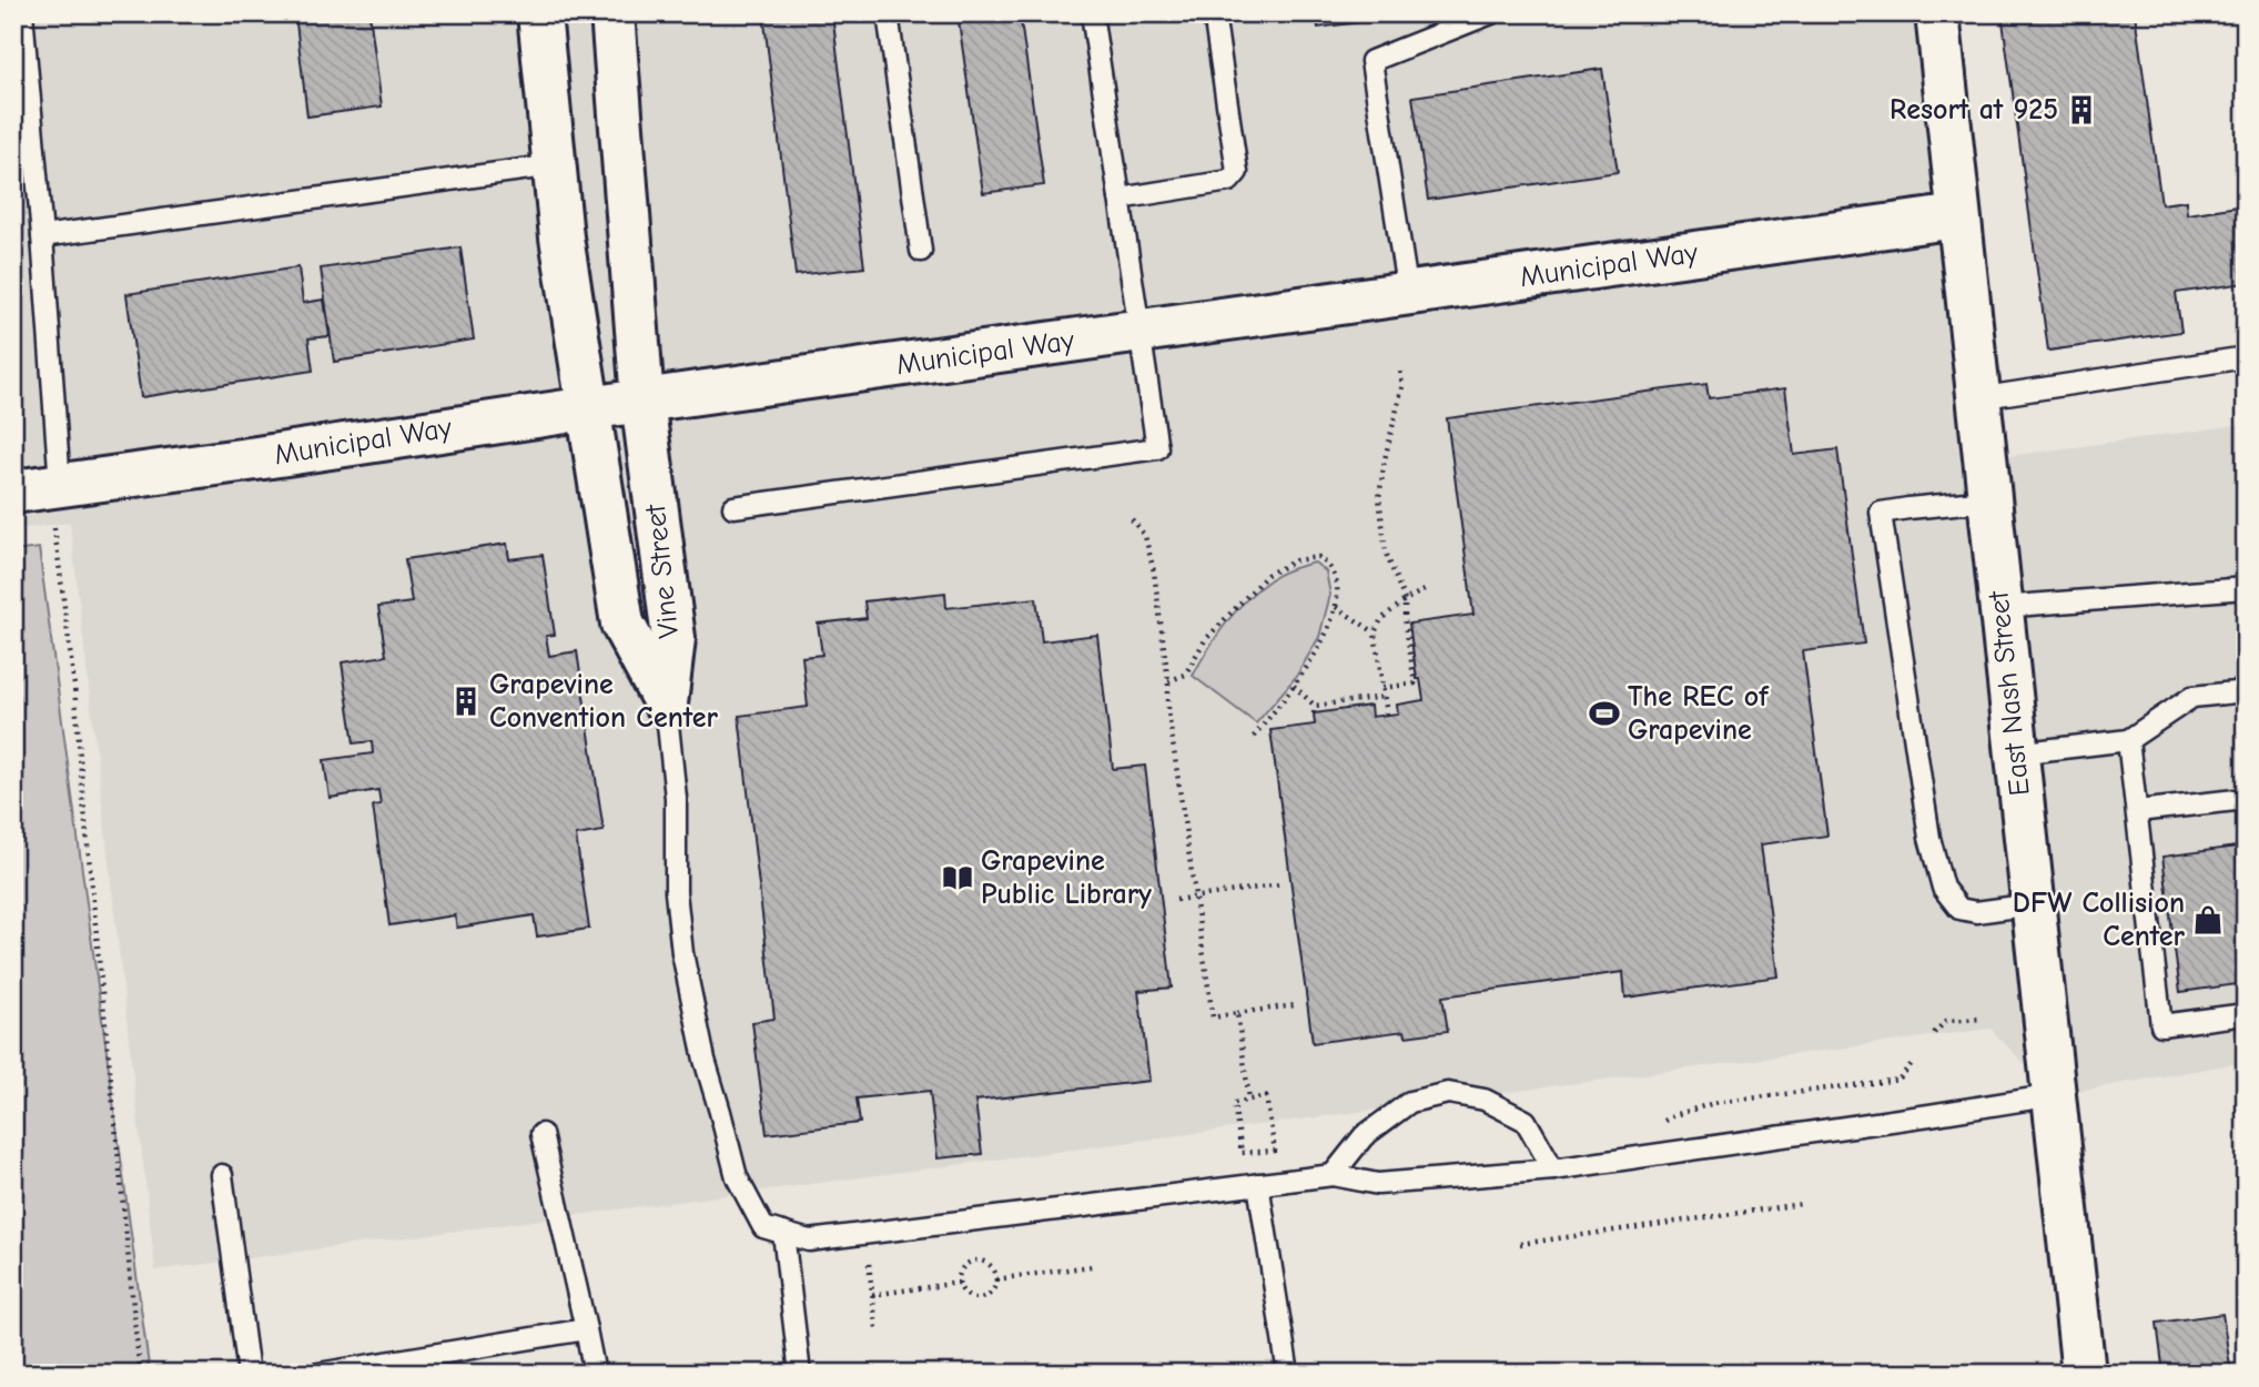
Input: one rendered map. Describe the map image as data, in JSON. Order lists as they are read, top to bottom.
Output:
{
  "streets": {
    "street": ["Municipal Way", "Vine Street", "East Nash Street"]
  },
  "crossings": [
    ["Municipal Way", "Vine Street"],
    ["Municipal Way", "East Nash Street"]
  ],
  "places": {
    "building": ["Resort at 925", "Grapevine Convention Center"],
    "sports": ["The REC of Grapevine"],
    "library": ["Grapevine Public Library"],
    "shop": ["DFW Collision Center"]
  }
}
